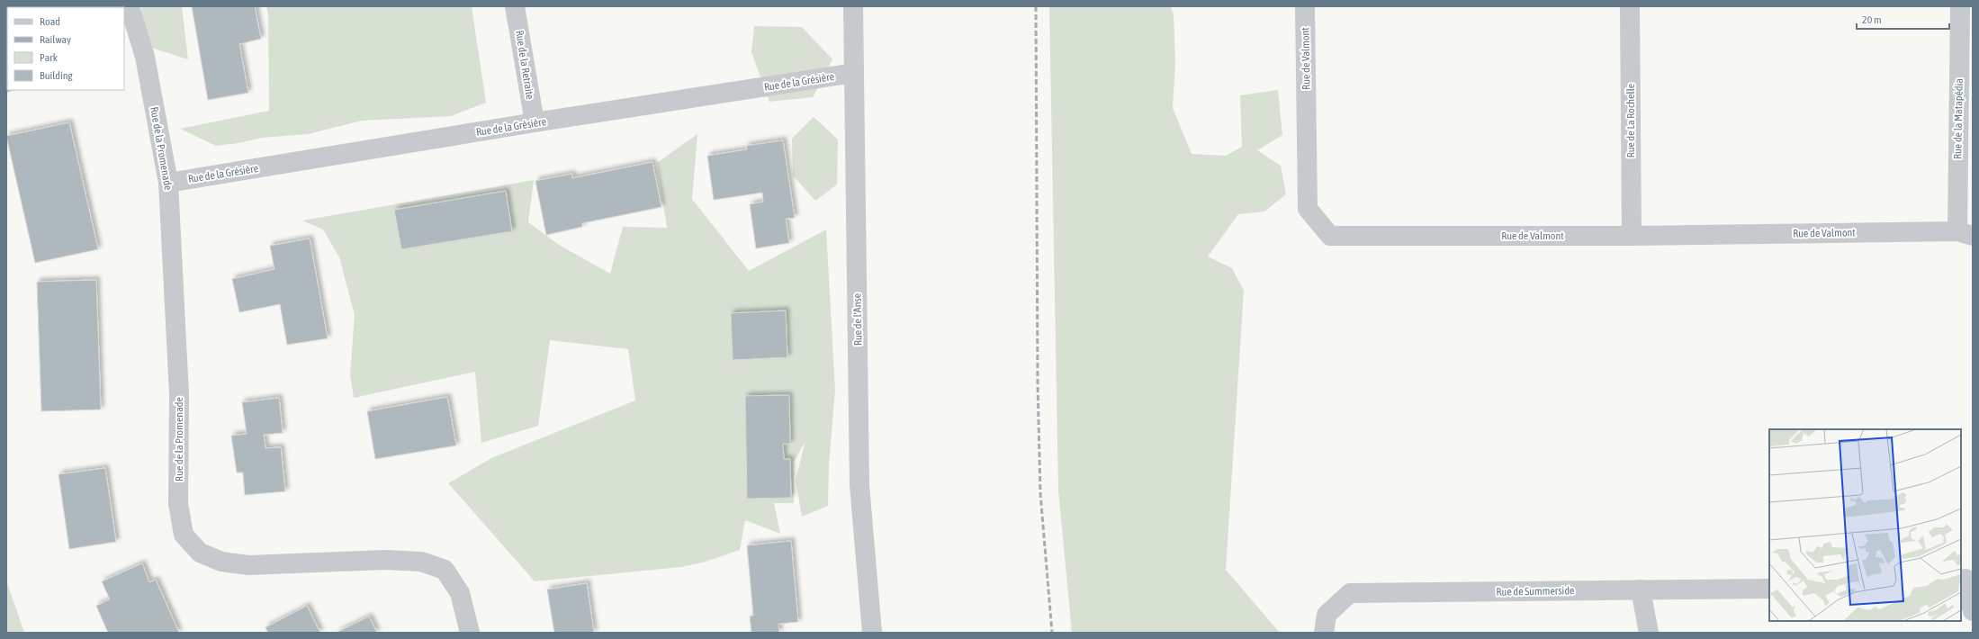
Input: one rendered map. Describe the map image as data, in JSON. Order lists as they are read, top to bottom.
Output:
{
  "streets": {
    "street": [
      "Rue de Valmont",
      "Rue de la Retraite",
      "Rue de la Grésière",
      "Rue de la Matapédia",
      "Rue de La Rochelle",
      "Rue de la Promenade",
      "Rue de l'Anse",
      "Rue de Summerside"
    ]
  },
  "crossings": [
    ["Rue de Valmont", "Rue de la Matapédia"],
    ["Rue de Valmont", "Rue de La Rochelle"],
    ["Rue de la Retraite", "Rue de la Grésière"],
    ["Rue de la Grésière", "Rue de la Promenade"],
    ["Rue de la Grésière", "Rue de l'Anse"]
  ],
  "legend": [
    "Road",
    "Railway",
    "Park",
    "Building"
  ],
  "scale_bar": "20 m"
}
